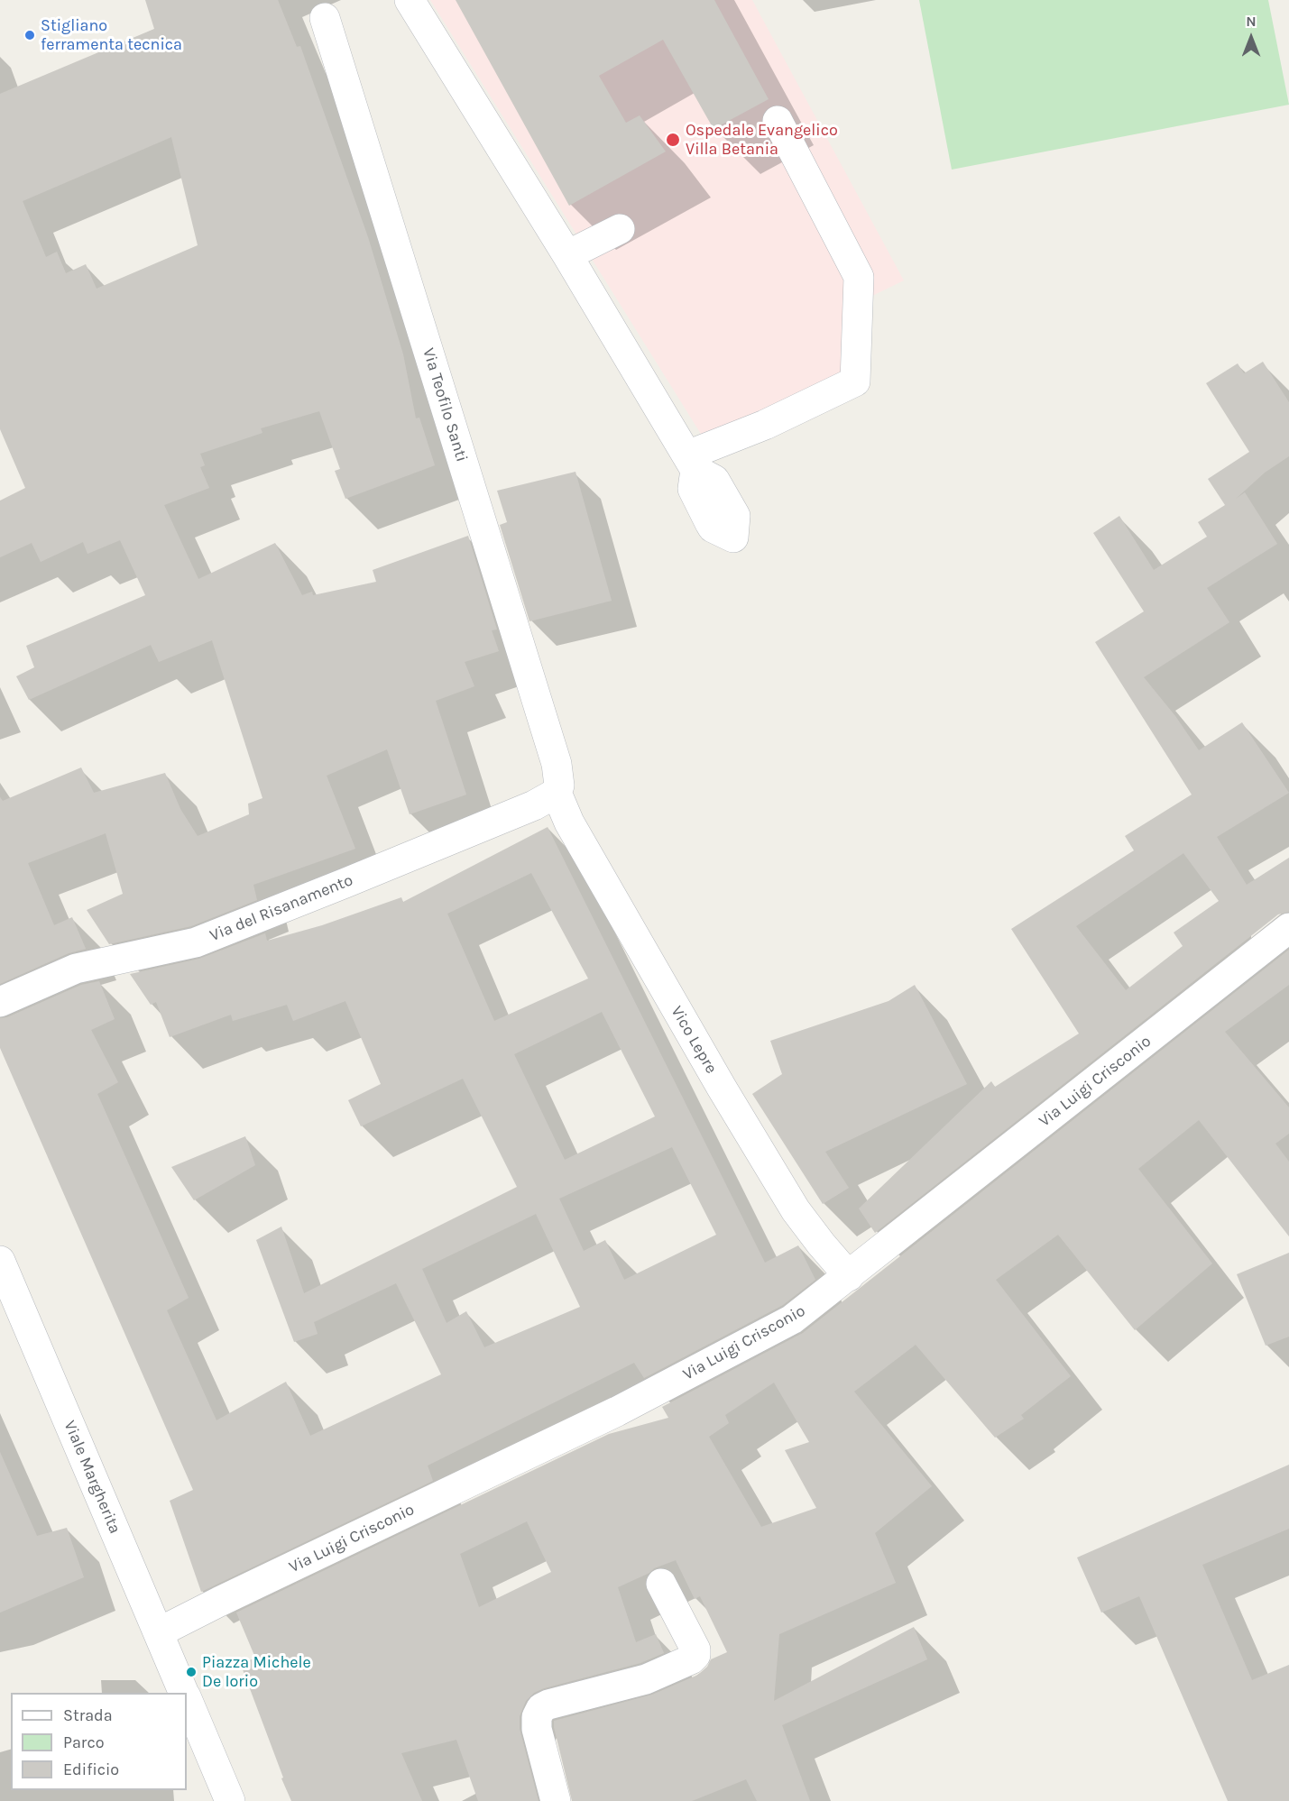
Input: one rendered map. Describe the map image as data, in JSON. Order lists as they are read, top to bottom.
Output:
{
  "streets": {
    "street": [
      "Via Teofilo Santi",
      "Via del Risanamento",
      "Vico Lepre",
      "Via Luigi Crisconio",
      "Viale Margherita"
    ]
  },
  "crossings": [
    ["Via Teofilo Santi", "Via del Risanamento"],
    ["Via Teofilo Santi", "Vico Lepre"],
    ["Via del Risanamento", "Vico Lepre"],
    ["Vico Lepre", "Via Luigi Crisconio"],
    ["Via Luigi Crisconio", "Viale Margherita"]
  ],
  "places": ["Stigliano ferramenta tecnica", "Ospedale Evangelico Villa Betania", "Piazza Michele De Iorio"],
  "legend": ["Strada", "Parco", "Edificio"],
  "north": "top"
}
